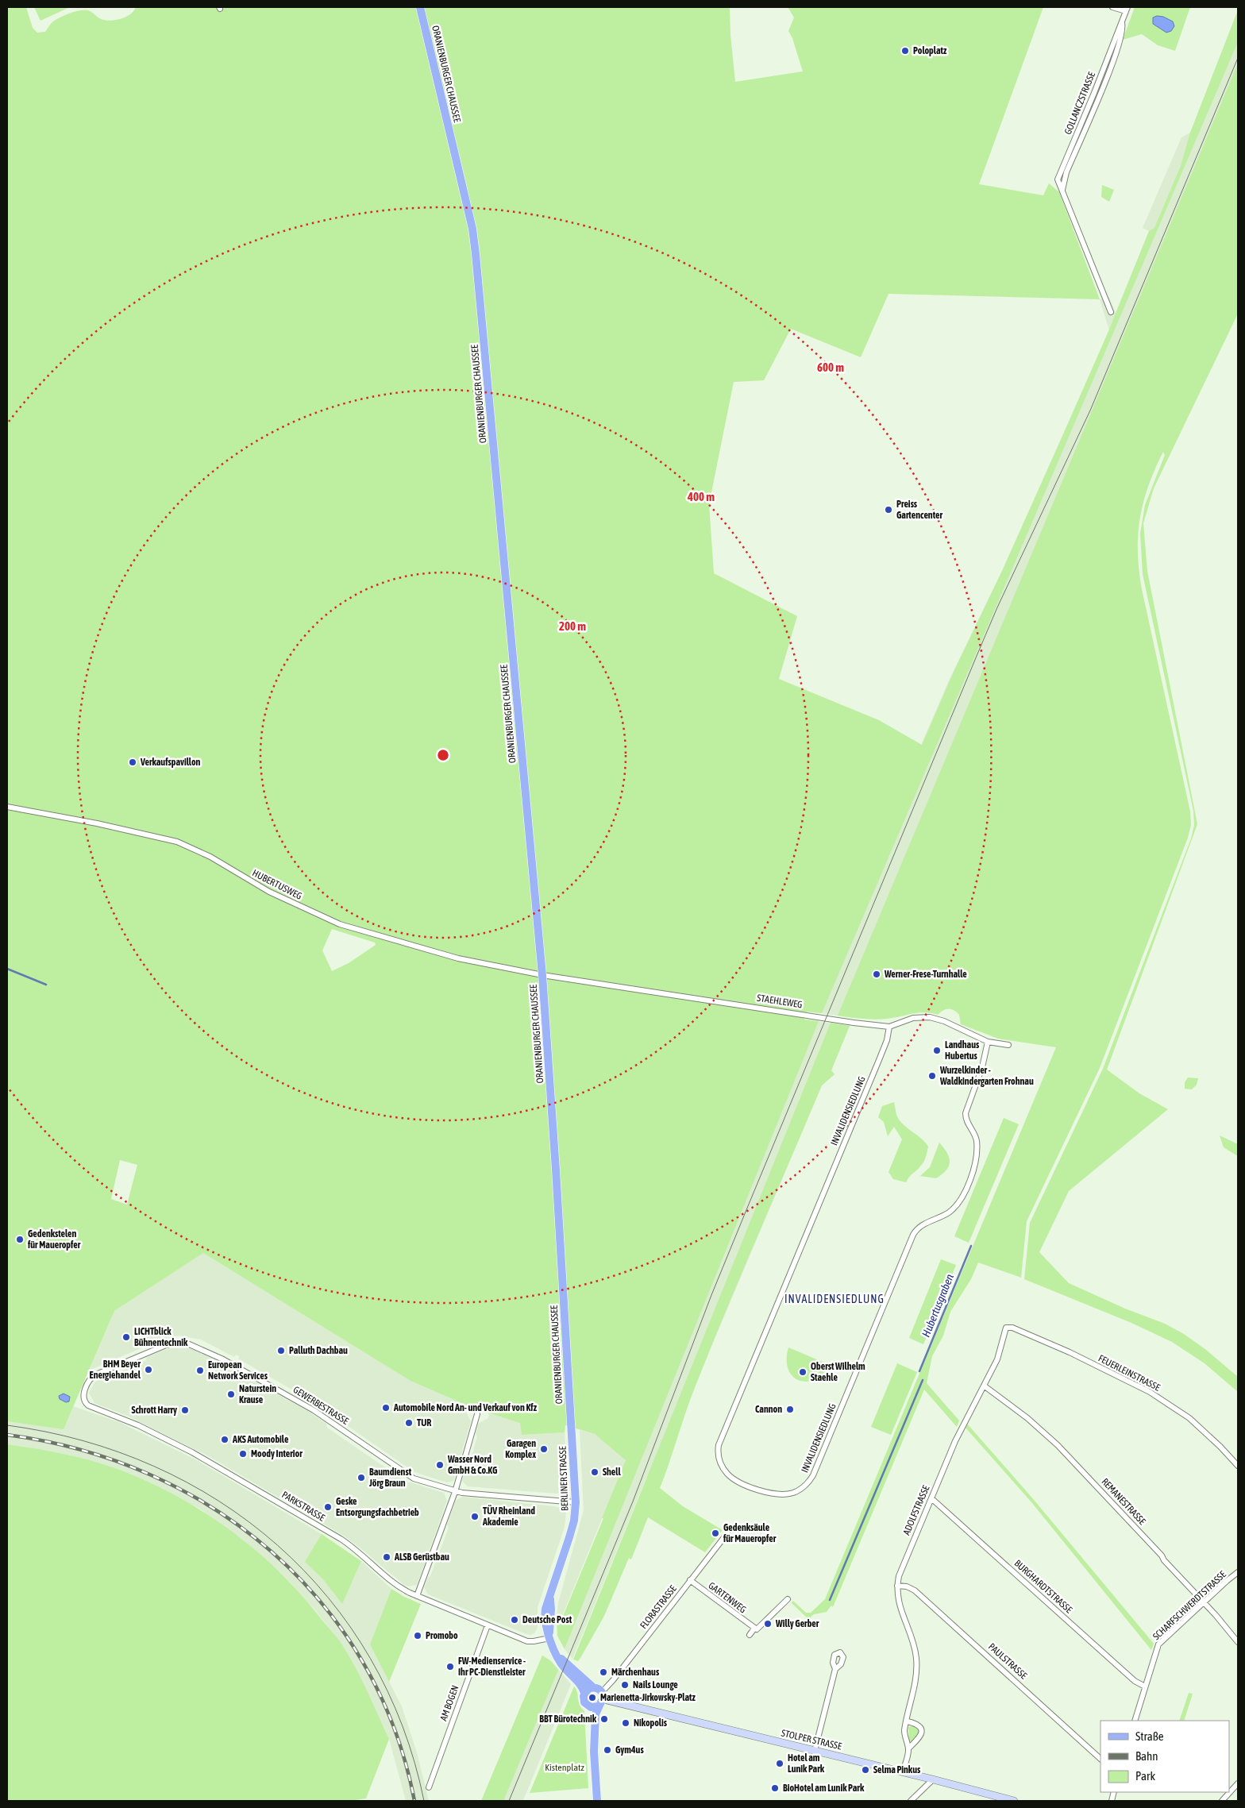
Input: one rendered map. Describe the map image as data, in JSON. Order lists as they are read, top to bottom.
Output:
{
  "streets": {
    "main road": ["ORANIENBURGER CHAUSSEE", "BERLINER STRASSE", "STOLPER STRASSE"],
    "street": [
      "GOLLANCZSTRASSE",
      "HUBERTUSWEG",
      "STAEHLEWEG",
      "INVALIDENSIEDLUNG",
      "FEUERLEINSTRASSE",
      "GEWERBESTRASSE",
      "REMANESTRASSE",
      "PARKSTRASSE",
      "ADOLFSTRASSE",
      "BURGHARDTSTRASSE",
      "GARTENWEG",
      "SCHARFSCHWERDTSTRASSE",
      "FLORASTRASSE",
      "PAULSTRASSE",
      "AM BOGEN"
    ]
  },
  "crossings": [
    ["ORANIENBURGER CHAUSSEE", "HUBERTUSWEG"],
    ["ORANIENBURGER CHAUSSEE", "STAEHLEWEG"],
    ["ORANIENBURGER CHAUSSEE", "BERLINER STRASSE"],
    ["HUBERTUSWEG", "STAEHLEWEG"],
    ["STAEHLEWEG", "INVALIDENSIEDLUNG"],
    ["FEUERLEINSTRASSE", "ADOLFSTRASSE"],
    ["GEWERBESTRASSE", "BERLINER STRASSE"],
    ["GEWERBESTRASSE", "PARKSTRASSE"],
    ["BERLINER STRASSE", "PARKSTRASSE"],
    ["BERLINER STRASSE", "FLORASTRASSE"],
    ["BERLINER STRASSE", "STOLPER STRASSE"],
    ["REMANESTRASSE", "ADOLFSTRASSE"],
    ["REMANESTRASSE", "SCHARFSCHWERDTSTRASSE"],
    ["PARKSTRASSE", "AM BOGEN"],
    ["ADOLFSTRASSE", "BURGHARDTSTRASSE"],
    ["ADOLFSTRASSE", "PAULSTRASSE"],
    ["BURGHARDTSTRASSE", "SCHARFSCHWERDTSTRASSE"],
    ["GARTENWEG", "FLORASTRASSE"],
    ["FLORASTRASSE", "STOLPER STRASSE"]
  ],
  "districts": ["INVALIDENSIEDLUNG"],
  "water": ["Hubertusgraben"],
  "parks": ["Kistenplatz"],
  "places": [
    "Poloplatz",
    "Preiss Gartencenter",
    "Verkaufspavillon",
    "Werner-Frese-Turnhalle",
    "Landhaus Hubertus",
    "Wurzelkinder - Waldkindergarten Frohnau",
    "Gedenkstelen für Maueropfer",
    "LICHTblick Bühnentechnik",
    "Palluth Dachbau",
    "BHM Beyer Energiehandel",
    "European Network Services",
    "Oberst Wilhelm Staehle",
    "Naturstein Krause",
    "Automobile Nord An- und Verkauf von Kfz",
    "Cannon",
    "Schrott Harry",
    "TUR",
    "AKS Automobile",
    "Garagen Komplex",
    "Moody Interior",
    "Wasser Nord GmbH & Co.KG",
    "Shell",
    "Baumdienst Jörg Braun",
    "Geske Entsorgungsfachbetrieb",
    "TÜV Rheinland Akademie",
    "Gedenksäule für Maueropfer",
    "ALSB Gerüstbau",
    "Deutsche Post",
    "Willy Gerber",
    "Promobo",
    "FW-Medienservice - Ihr PC-Dienstleister",
    "Märchenhaus",
    "Nails Lounge",
    "Marienetta-Jirkowsky-Platz",
    "BBT Bürotechnik",
    "Nikopolis",
    "Gym4us",
    "Hotel am Lunik Park",
    "Selma Pinkus",
    "BioHotel am Lunik Park"
  ],
  "legend": ["Straße", "Bahn", "Park"],
  "rings": ["600 m", "400 m", "200 m"]
}
